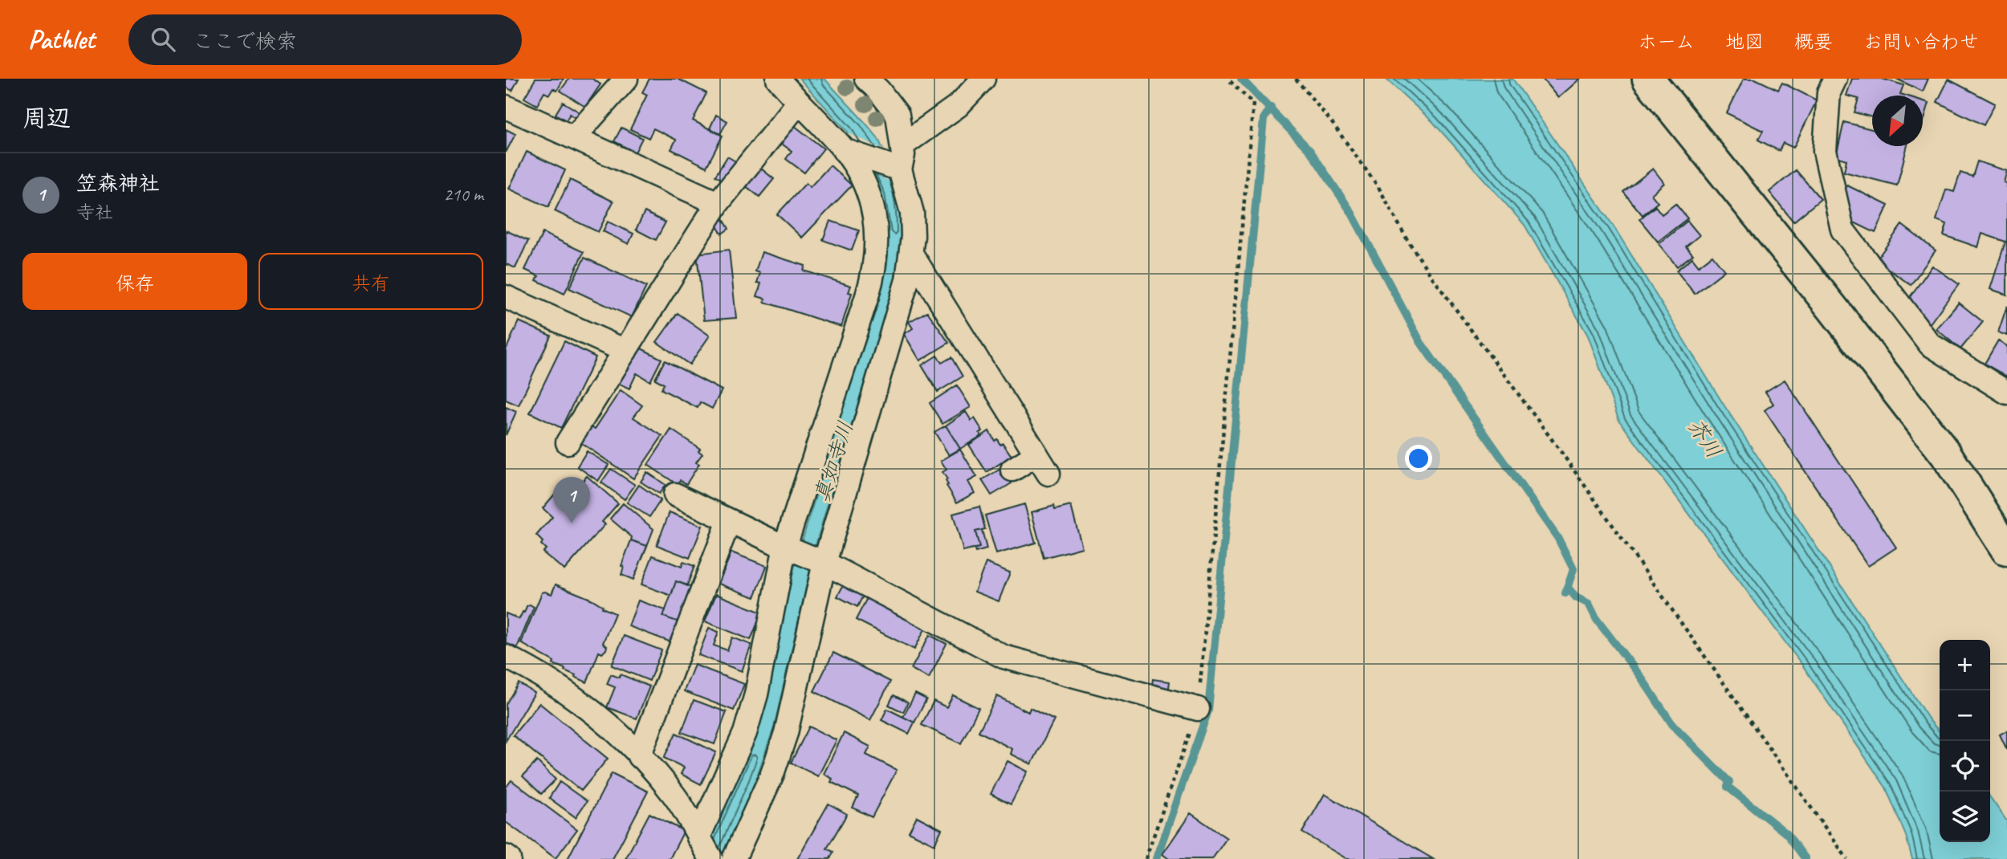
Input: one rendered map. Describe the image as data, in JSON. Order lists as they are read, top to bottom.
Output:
{
  "water": ["芥川", "真如寺川"],
  "north": "bottom left",
  "page": {
    "header": "Pathlet",
    "search": "ここで検索",
    "nav": [
      "ホーム",
      "地図",
      "概要",
      "お問い合わせ"
    ],
    "heading": "周辺",
    "list": [
      {
        "mark": "1",
        "name": "笠森神社",
        "note": "寺社",
        "value": "210 m"
      }
    ],
    "buttons": ["保存", "共有"],
    "pins": "1",
    "map_buttons": ["+", "−"]
  }
}
